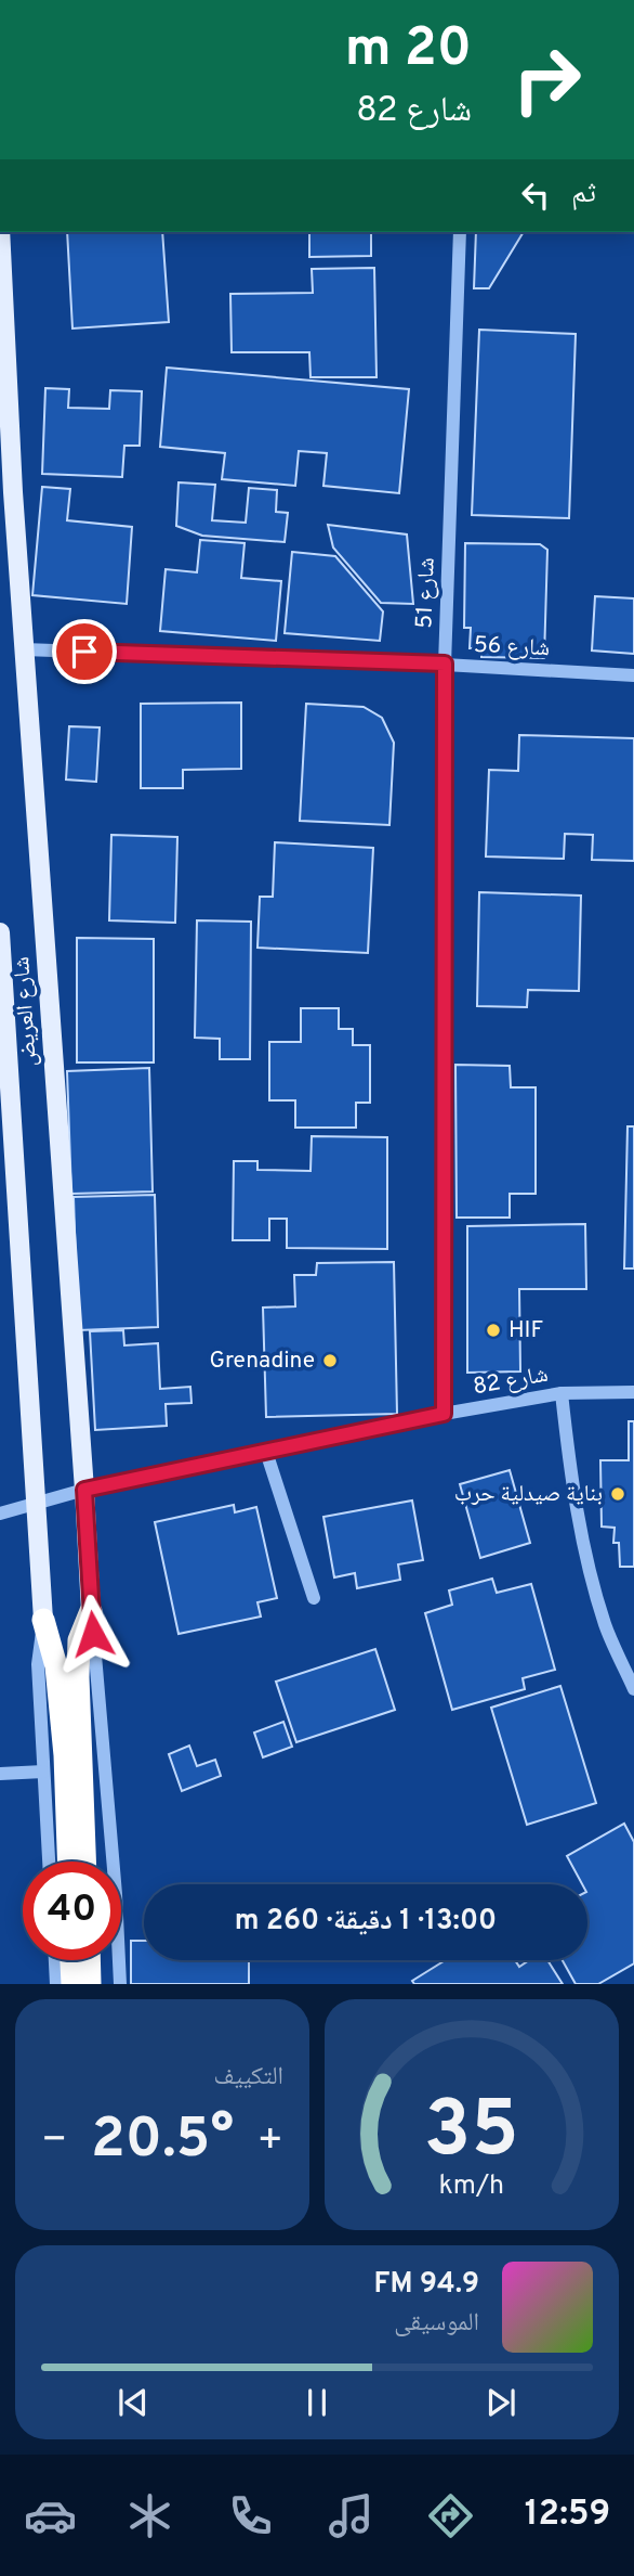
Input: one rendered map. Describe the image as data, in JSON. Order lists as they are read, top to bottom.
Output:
{
  "streets": {
    "main road": ["شارع العريض"],
    "street": ["شارع 51", "شارع 56", "شارع 82"]
  },
  "crossings": [
    ["شارع 51", "شارع 56"],
    ["شارع 51", "شارع 82"],
    ["شارع 56", "شارع العريض"],
    ["شارع العريض", "شارع 82"]
  ],
  "places": ["HIF", "Grenadine", "بناية صيدلية حرب"],
  "page": {
    "turn": ["20 m", "شارع 82"],
    "then": "ثم",
    "limit": "40",
    "trip": "13:00 · 1 دقيقة · 260 m",
    "tile": "التكييف",
    "heat": ["−", "20.5°", "+"],
    "song": ["94.9 FM", "الموسيقى"],
    "tabs": "12:59",
    "gauge": ["35", "km/h"]
  }
}
